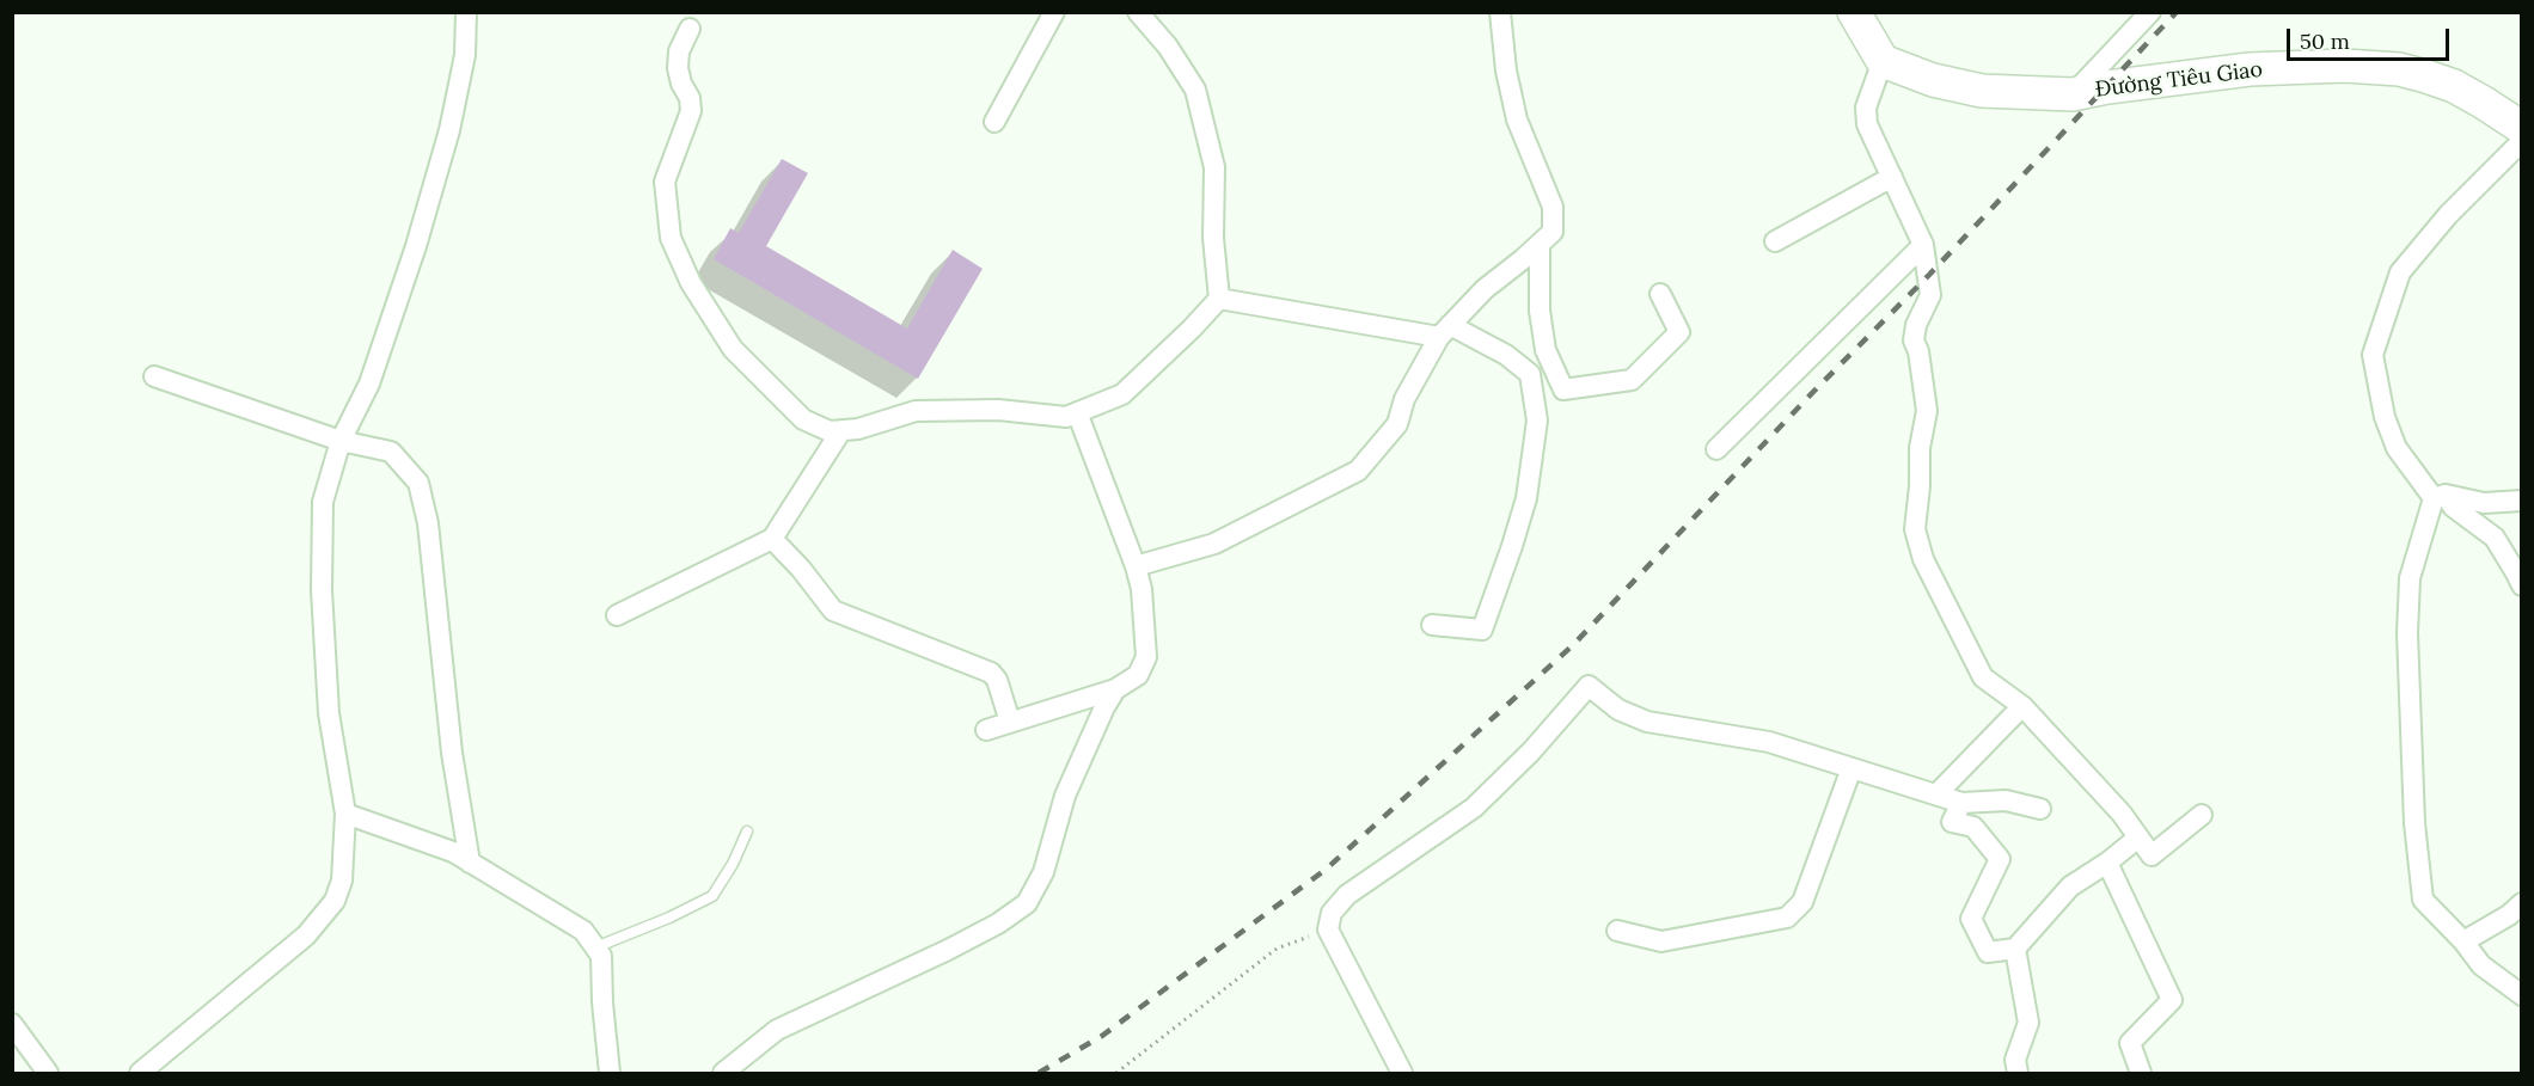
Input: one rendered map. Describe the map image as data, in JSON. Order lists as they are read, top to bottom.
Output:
{
  "streets": {
    "highway": ["Đường Tiêu Giao"]
  },
  "scale_bar": "50 m"
}
